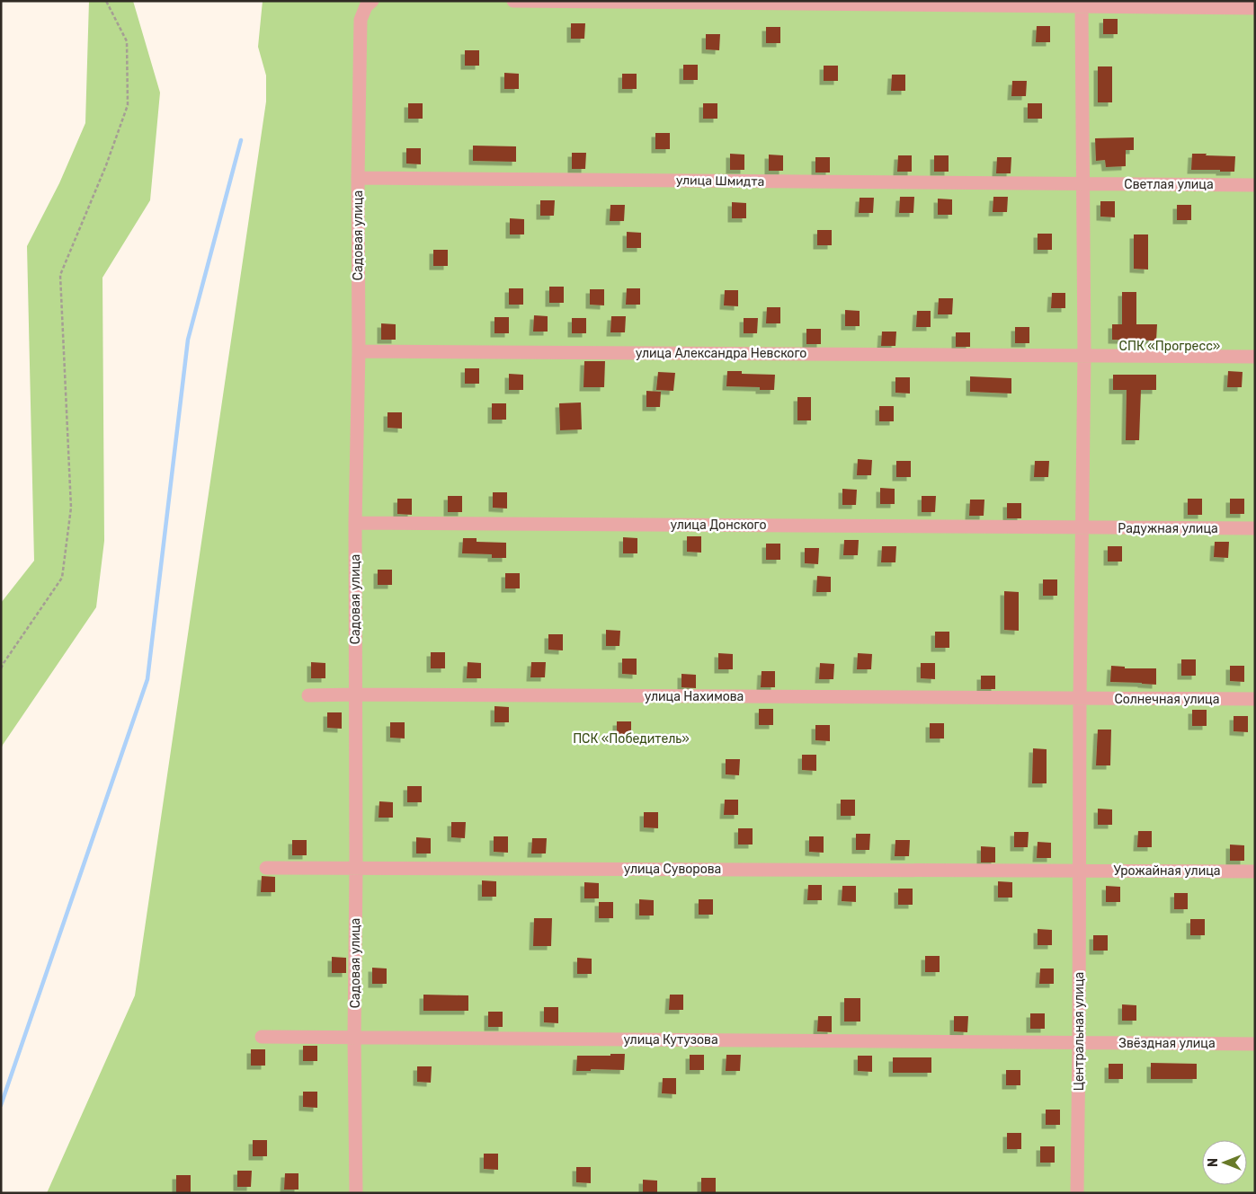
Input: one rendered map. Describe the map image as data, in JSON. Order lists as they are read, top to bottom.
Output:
{
  "streets": {
    "street": [
      "улица Шмидта",
      "Светлая улица",
      "Садовая улица",
      "улица Александра Невского",
      "улица Донского",
      "Радужная улица",
      "улица Нахимова",
      "Солнечная улица",
      "улица Суворова",
      "Урожайная улица",
      "Центральная улица",
      "улица Кутузова",
      "Звёздная улица"
    ]
  },
  "crossings": [
    ["улица Шмидта", "Светлая улица"],
    ["улица Шмидта", "Садовая улица"],
    ["улица Шмидта", "Центральная улица"],
    ["Светлая улица", "Центральная улица"],
    ["Садовая улица", "улица Александра Невского"],
    ["Садовая улица", "улица Донского"],
    ["Садовая улица", "улица Нахимова"],
    ["Садовая улица", "улица Суворова"],
    ["Садовая улица", "улица Кутузова"],
    ["улица Александра Невского", "Центральная улица"],
    ["улица Донского", "Радужная улица"],
    ["улица Донского", "Центральная улица"],
    ["Радужная улица", "Центральная улица"],
    ["улица Нахимова", "Солнечная улица"],
    ["улица Нахимова", "Центральная улица"],
    ["Солнечная улица", "Центральная улица"],
    ["улица Суворова", "Урожайная улица"],
    ["улица Суворова", "Центральная улица"],
    ["Урожайная улица", "Центральная улица"],
    ["Центральная улица", "улица Кутузова"],
    ["Центральная улица", "Звёздная улица"],
    ["улица Кутузова", "Звёздная улица"]
  ],
  "parks": ["СПК «Прогресс»", "ПСК «Победитель»"],
  "north": "left"
}
